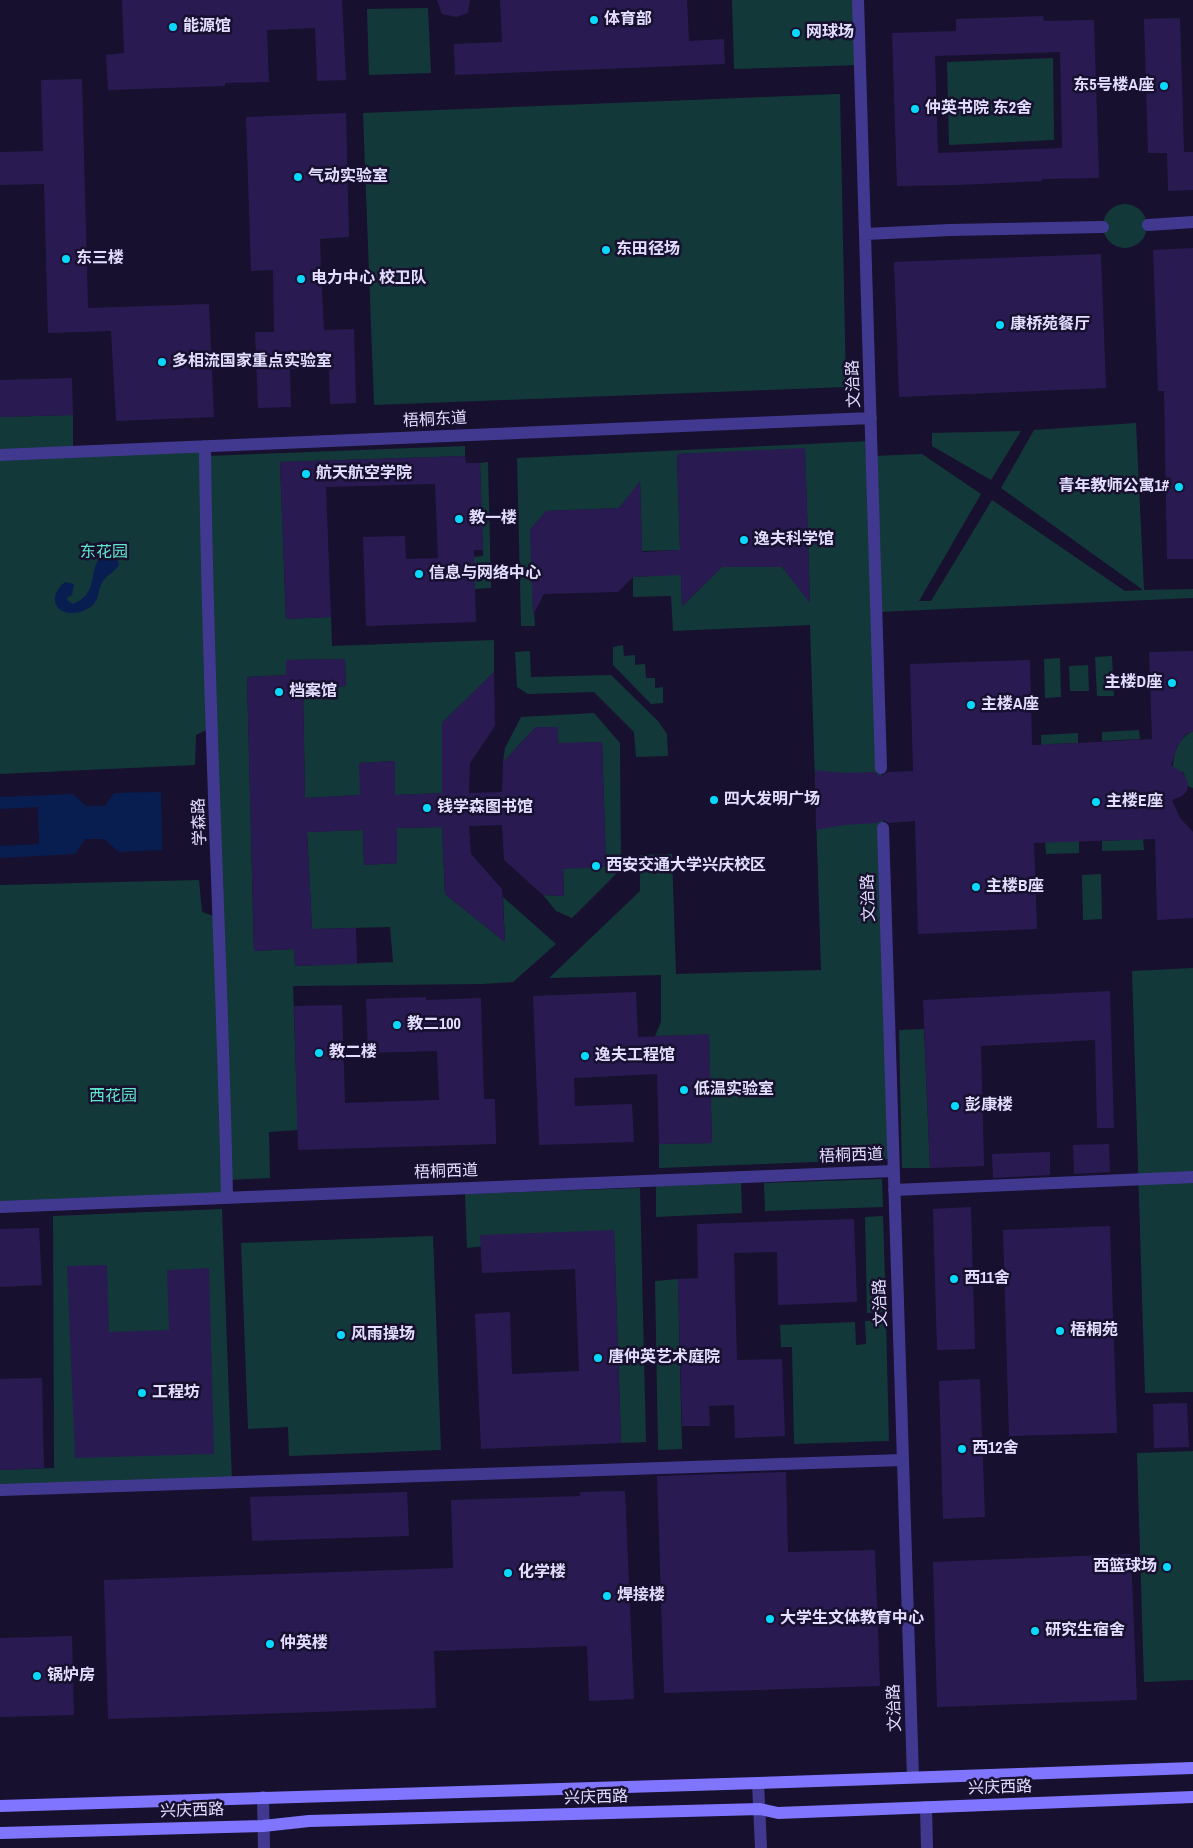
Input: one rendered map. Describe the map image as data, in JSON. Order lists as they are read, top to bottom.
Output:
{
  "streets": {
    "main road": ["兴庆西路"],
    "street": [
      "文治路",
      "梧桐东道",
      "学森路",
      "梧桐西道"
    ]
  },
  "crossings": [
    ["文治路", "梧桐东道"],
    ["文治路", "梧桐西道"],
    ["文治路", "兴庆西路"],
    ["梧桐东道", "学森路"],
    ["学森路", "梧桐西道"]
  ],
  "parks": ["东花园", "西花园"],
  "places": [
    "体育部",
    "能源馆",
    "网球场",
    "东5号楼A座",
    "仲英书院 东2舍",
    "气动实验室",
    "东田径场",
    "东三楼",
    "电力中心 校卫队",
    "康桥苑餐厅",
    "多相流国家重点实验室",
    "航天航空学院",
    "青年教师公寓1#",
    "教一楼",
    "逸夫科学馆",
    "信息与网络中心",
    "主楼D座",
    "档案馆",
    "主楼A座",
    "四大发明广场",
    "主楼E座",
    "钱学森图书馆",
    "西安交通大学兴庆校区",
    "主楼B座",
    "教二100",
    "教二楼",
    "逸夫工程馆",
    "低温实验室",
    "彭康楼",
    "西11舍",
    "梧桐苑",
    "风雨操场",
    "唐仲英艺术庭院",
    "工程坊",
    "西12舍",
    "西篮球场",
    "化学楼",
    "焊接楼",
    "大学生文体教育中心",
    "研究生宿舍",
    "仲英楼",
    "锅炉房"
  ]
}
